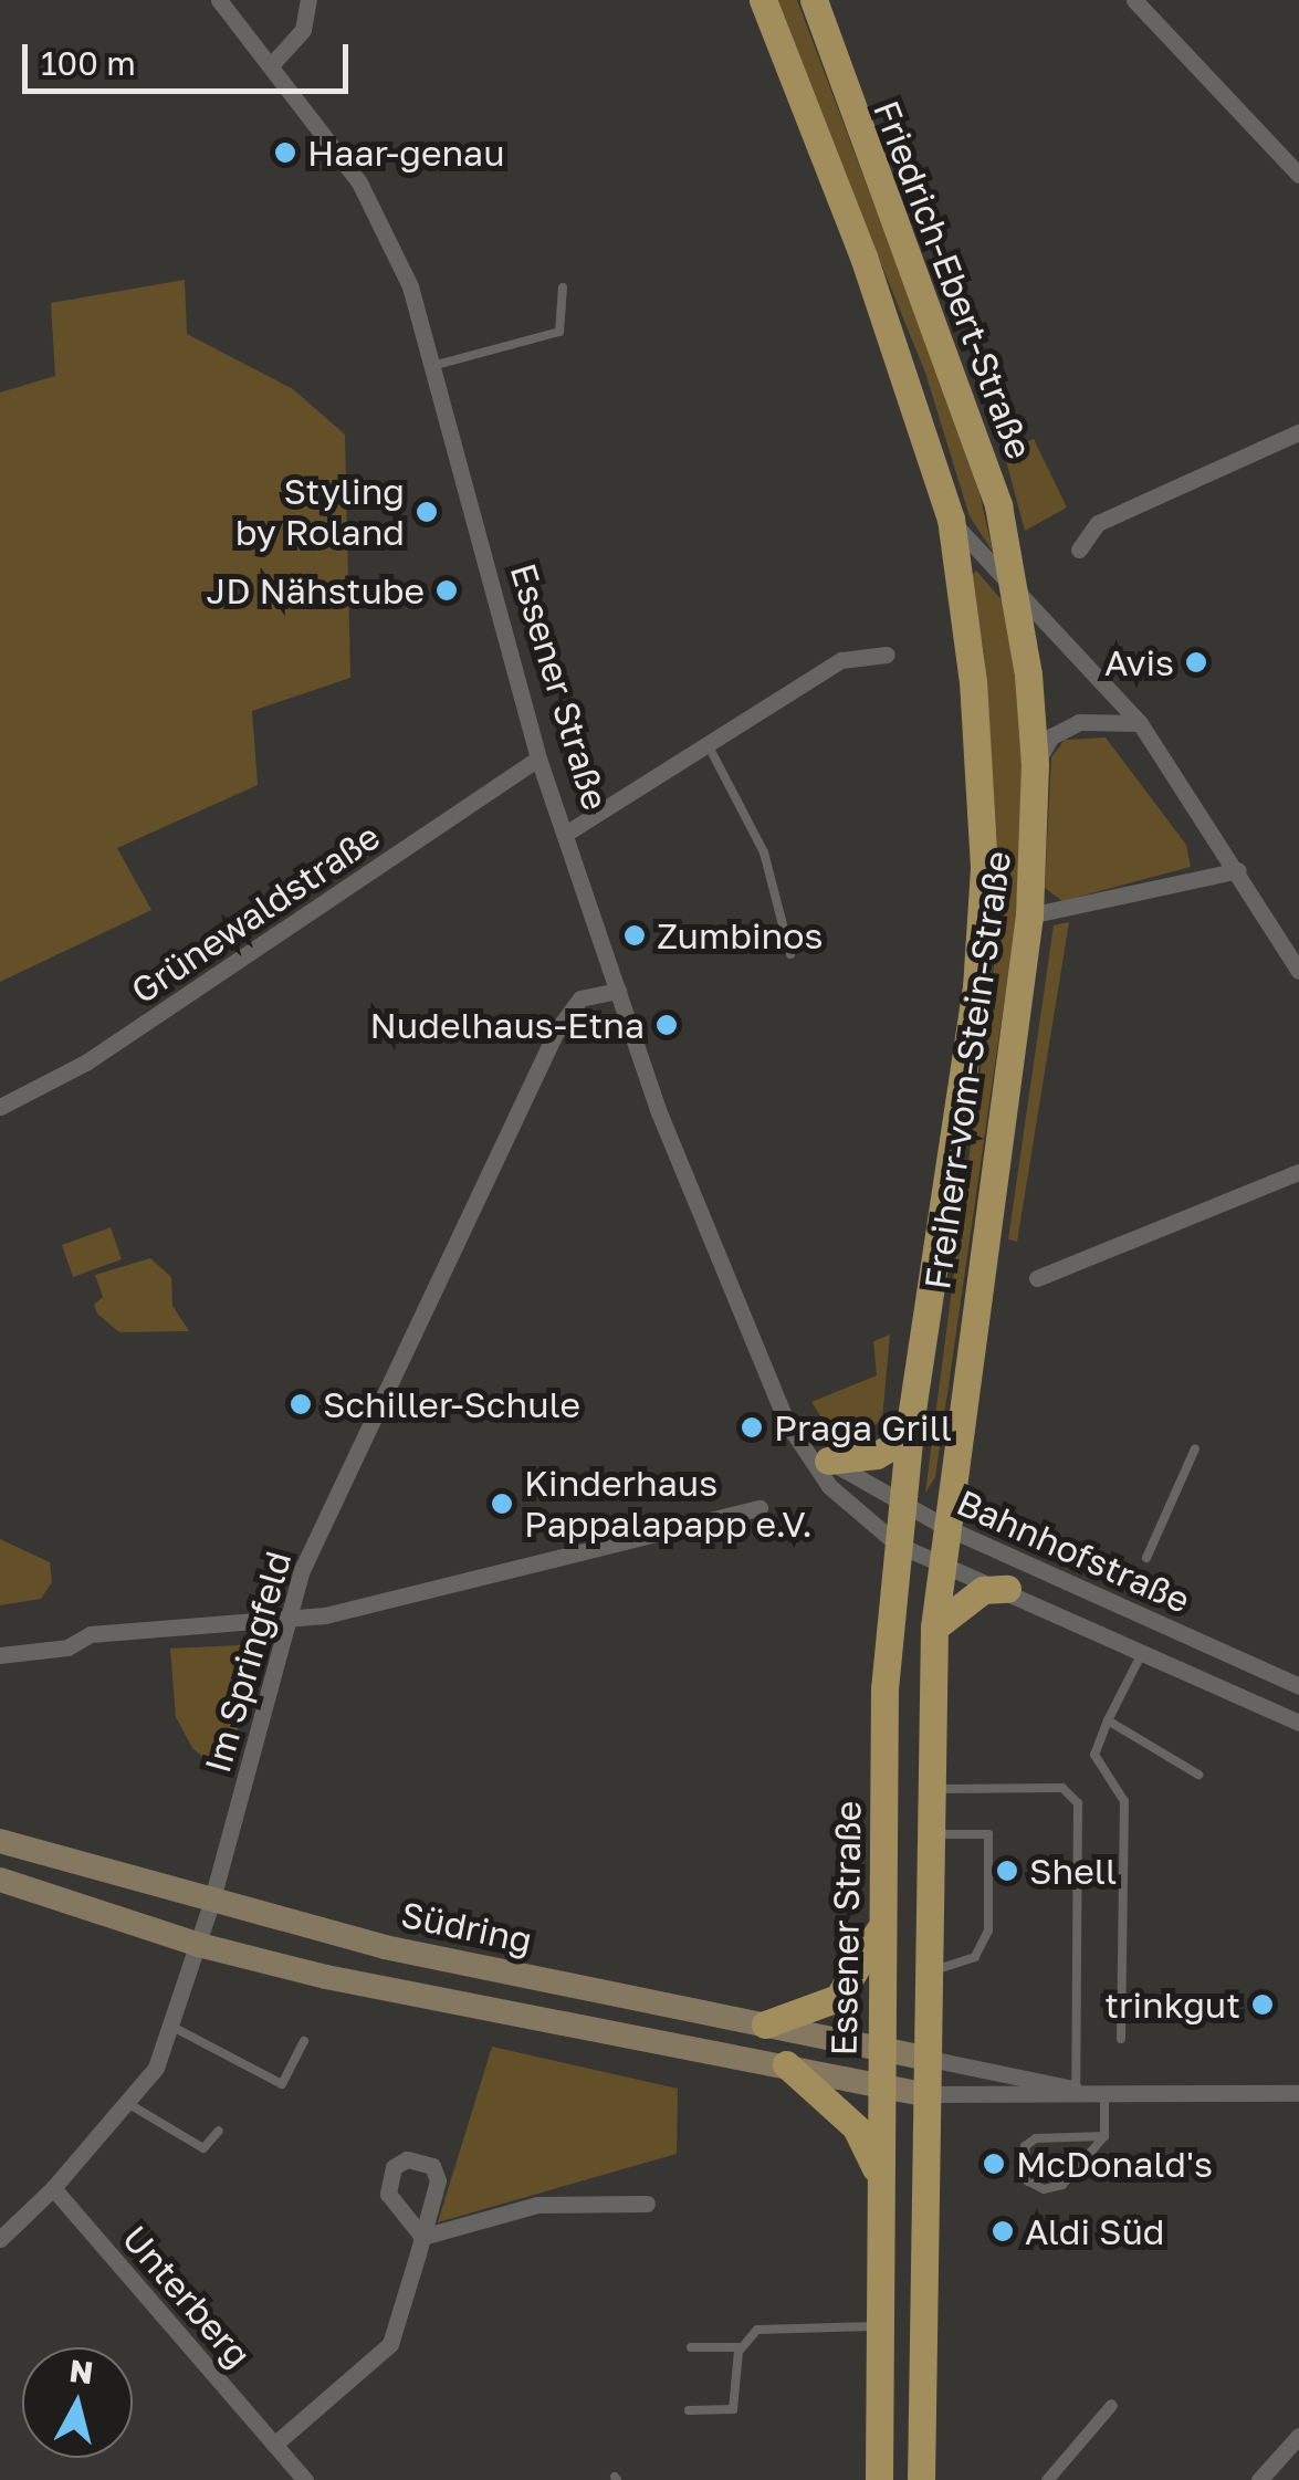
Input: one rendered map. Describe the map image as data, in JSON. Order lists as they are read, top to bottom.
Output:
{
  "streets": {
    "main road": [
      "Friedrich-Ebert-Straße",
      "Essener Straße",
      "Freiherr-vom-Stein-Straße",
      "Südring"
    ],
    "street": [
      "Grünewaldstraße",
      "Bahnhofstraße",
      "Im Springfeld",
      "Unterberg"
    ]
  },
  "crossings": [
    ["Friedrich-Ebert-Straße", "Freiherr-vom-Stein-Straße"],
    ["Essener Straße", "Grünewaldstraße"],
    ["Essener Straße", "Freiherr-vom-Stein-Straße"],
    ["Essener Straße", "Bahnhofstraße"],
    ["Essener Straße", "Im Springfeld"],
    ["Essener Straße", "Südring"],
    ["Freiherr-vom-Stein-Straße", "Bahnhofstraße"],
    ["Im Springfeld", "Südring"],
    ["Im Springfeld", "Unterberg"]
  ],
  "places": [
    "Haar-genau",
    "Styling by Roland",
    "JD Nähstube",
    "Avis",
    "Zumbinos",
    "Nudelhaus-Etna",
    "Schiller-Schule",
    "Praga Grill",
    "Kinderhaus Pappalapapp e.V.",
    "Shell",
    "trinkgut",
    "McDonald's",
    "Aldi Süd"
  ],
  "scale_bar": "100 m",
  "north": "top"
}
